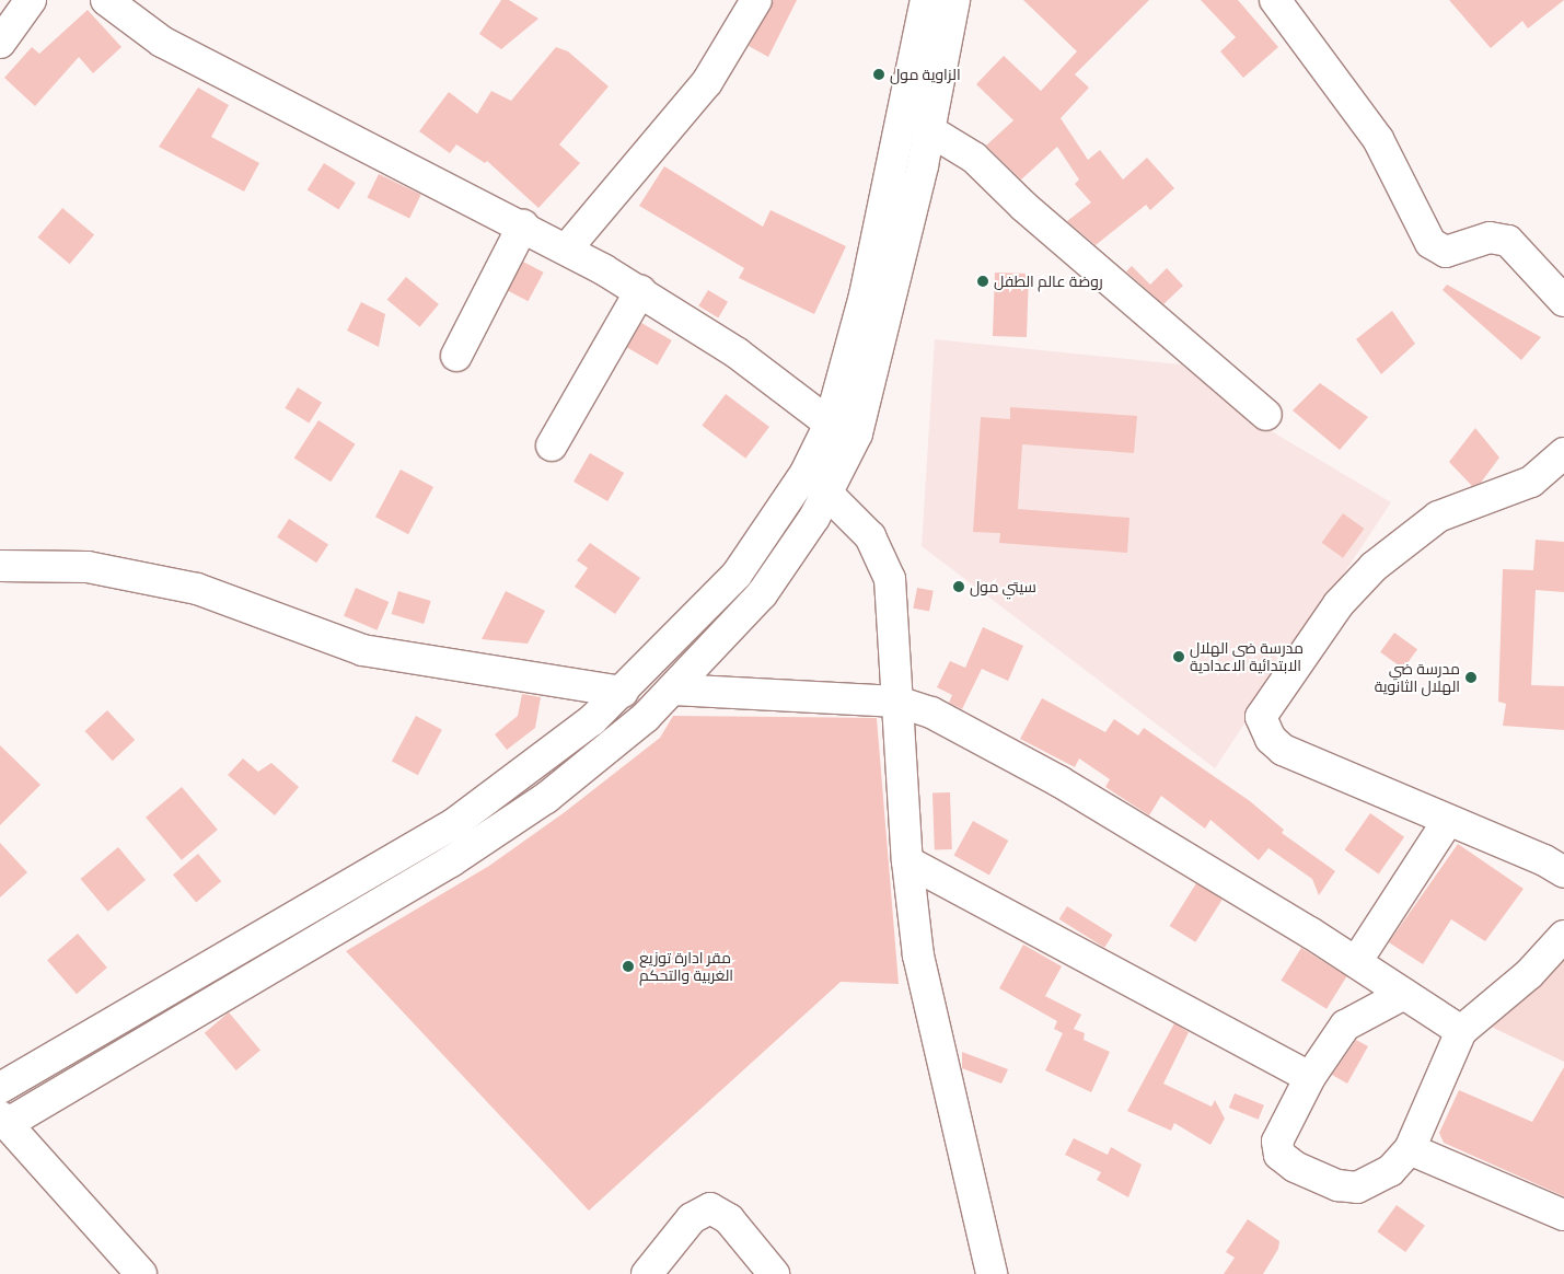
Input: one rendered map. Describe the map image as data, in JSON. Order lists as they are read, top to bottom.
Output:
{
  "places": [
    "الزاوية مول",
    "روضة عالم الطفل",
    "سيتي مول",
    "مدرسة ضي الهلال الابتدائية الاعدادية",
    "مدرسة ضي الهلال الثانوية",
    "مقر ادارة توزيع الغربية والتحكم"
  ]
}
